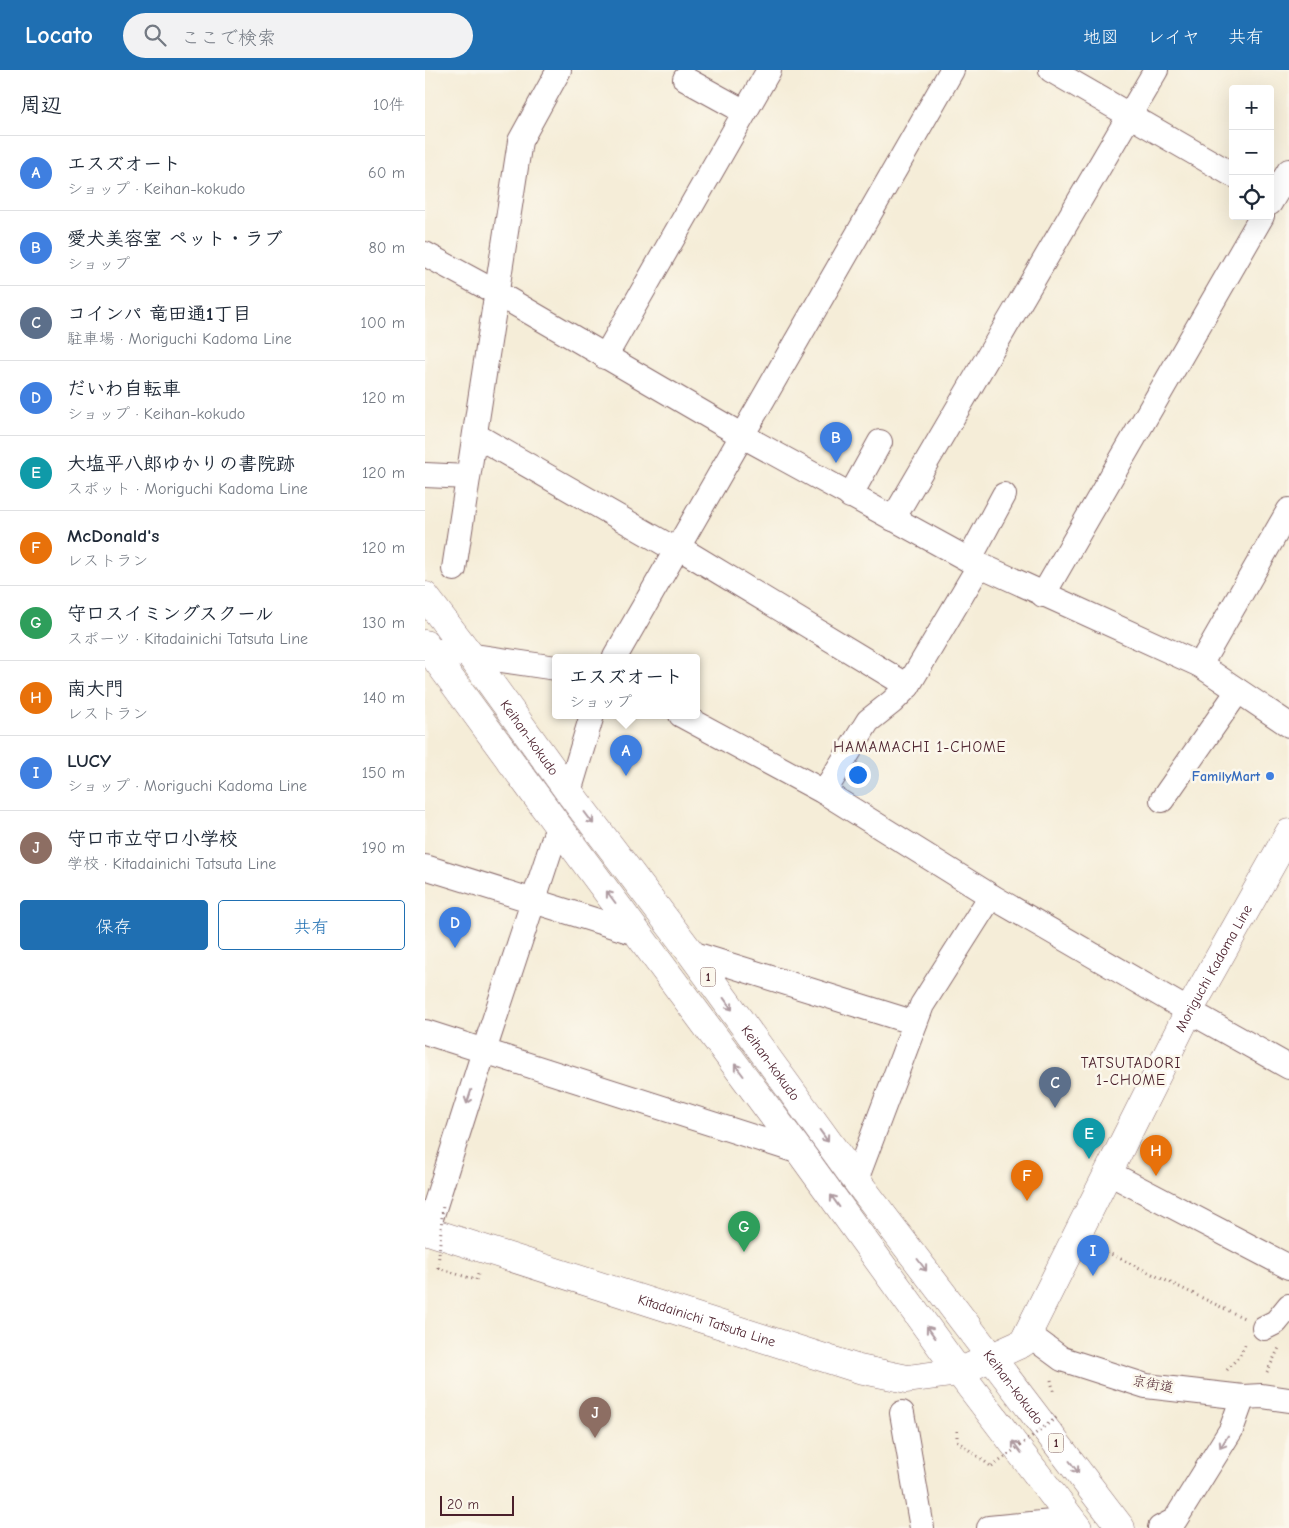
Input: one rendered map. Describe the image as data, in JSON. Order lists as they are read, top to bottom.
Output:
{
  "streets": {
    "main road": [
      "Keihan-kokudo",
      "Moriguchi Kadoma Line",
      "1",
      "Kitadainichi Tatsuta Line"
    ],
    "street": ["京街道"]
  },
  "crossings": [
    ["Keihan-kokudo", "Moriguchi Kadoma Line"],
    ["Keihan-kokudo", "Kitadainichi Tatsuta Line"],
    ["Moriguchi Kadoma Line", "Kitadainichi Tatsuta Line"],
    ["Moriguchi Kadoma Line", "京街道"],
    ["1", "Kitadainichi Tatsuta Line"]
  ],
  "districts": ["HAMAMACHI 1-CHOME", "TATSUTADORI 1-CHOME"],
  "places": ["FamilyMart"],
  "scale_bar": "20 m",
  "page": {
    "header": "Locato",
    "search": "ここで検索",
    "nav": ["地図", "レイヤ", "共有"],
    "heading": ["周辺", "10件"],
    "map_buttons": ["+", "−"],
    "list": [
      {
        "mark": "A",
        "name": "エスズオート",
        "note": "ショップ · Keihan-kokudo",
        "value": "60 m"
      },
      {
        "mark": "B",
        "name": "愛犬美容室 ペット・ラブ",
        "note": "ショップ",
        "value": "80 m"
      },
      {
        "mark": "C",
        "name": "コインパ 竜田通1丁目",
        "note": "駐車場 · Moriguchi Kadoma Line",
        "value": "100 m"
      },
      {
        "mark": "D",
        "name": "だいわ自転車",
        "note": "ショップ · Keihan-kokudo",
        "value": "120 m"
      },
      {
        "mark": "E",
        "name": "大塩平八郎ゆかりの書院跡",
        "note": "スポット · Moriguchi Kadoma Line",
        "value": "120 m"
      },
      {
        "mark": "F",
        "name": "McDonald's",
        "note": "レストラン",
        "value": "120 m"
      },
      {
        "mark": "G",
        "name": "守口スイミングスクール",
        "note": "スポーツ · Kitadainichi Tatsuta Line",
        "value": "130 m"
      },
      {
        "mark": "H",
        "name": "南大門",
        "note": "レストラン",
        "value": "140 m"
      },
      {
        "mark": "I",
        "name": "LUCY",
        "note": "ショップ · Moriguchi Kadoma Line",
        "value": "150 m"
      },
      {
        "mark": "J",
        "name": "守口市立守口小学校",
        "note": "学校 · Kitadainichi Tatsuta Line",
        "value": "190 m"
      }
    ],
    "pins": [
      "B",
      "A",
      "D",
      "C",
      "E",
      "H",
      "F",
      "G",
      "I",
      "J"
    ],
    "popup": ["エスズオート", "ショップ"],
    "buttons": ["保存", "共有"],
    "scale": "20 m"
  }
}
